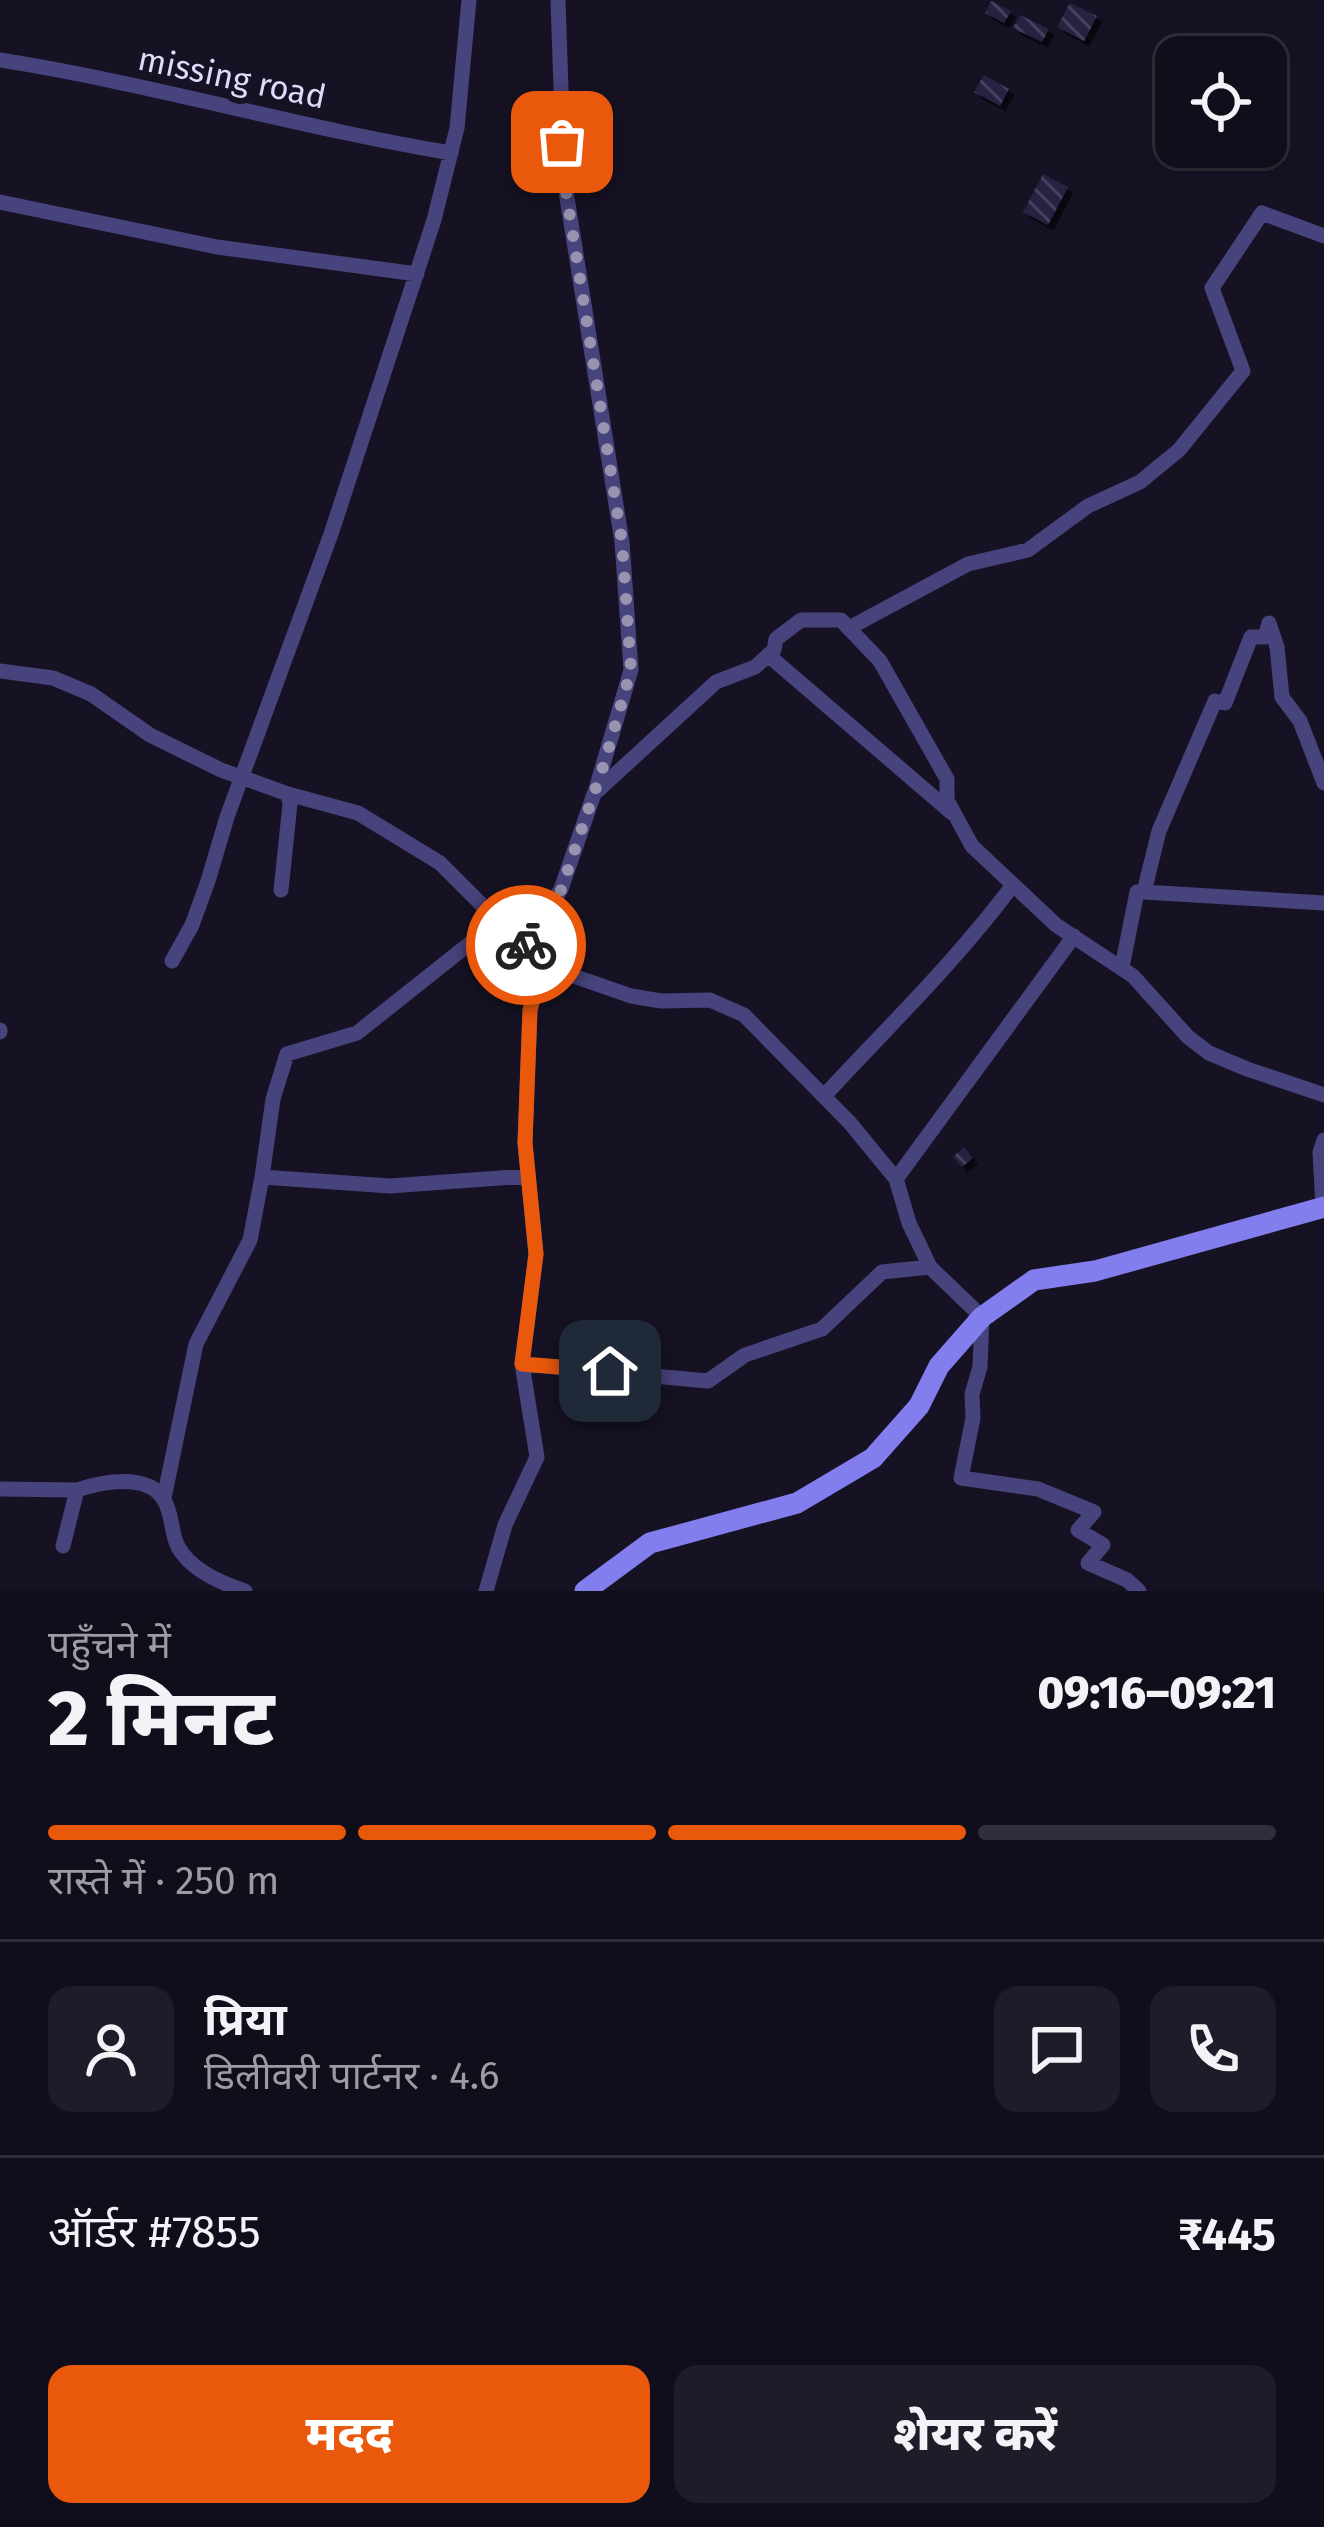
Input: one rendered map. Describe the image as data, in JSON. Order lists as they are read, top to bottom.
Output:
{
  "streets": {
    "street": ["missing road"]
  },
  "page": {
    "heading": ["2 मिनट", "पहुँचने में", "09:16–09:21"],
    "panel": [
      "प्रिया",
      "डिलीवरी पार्टनर · 4.6",
      "ऑर्डर #7855",
      "₹445"
    ],
    "bar": "रास्ते में · 250 m",
    "buttons": ["मदद", "शेयर करें"]
  }
}
